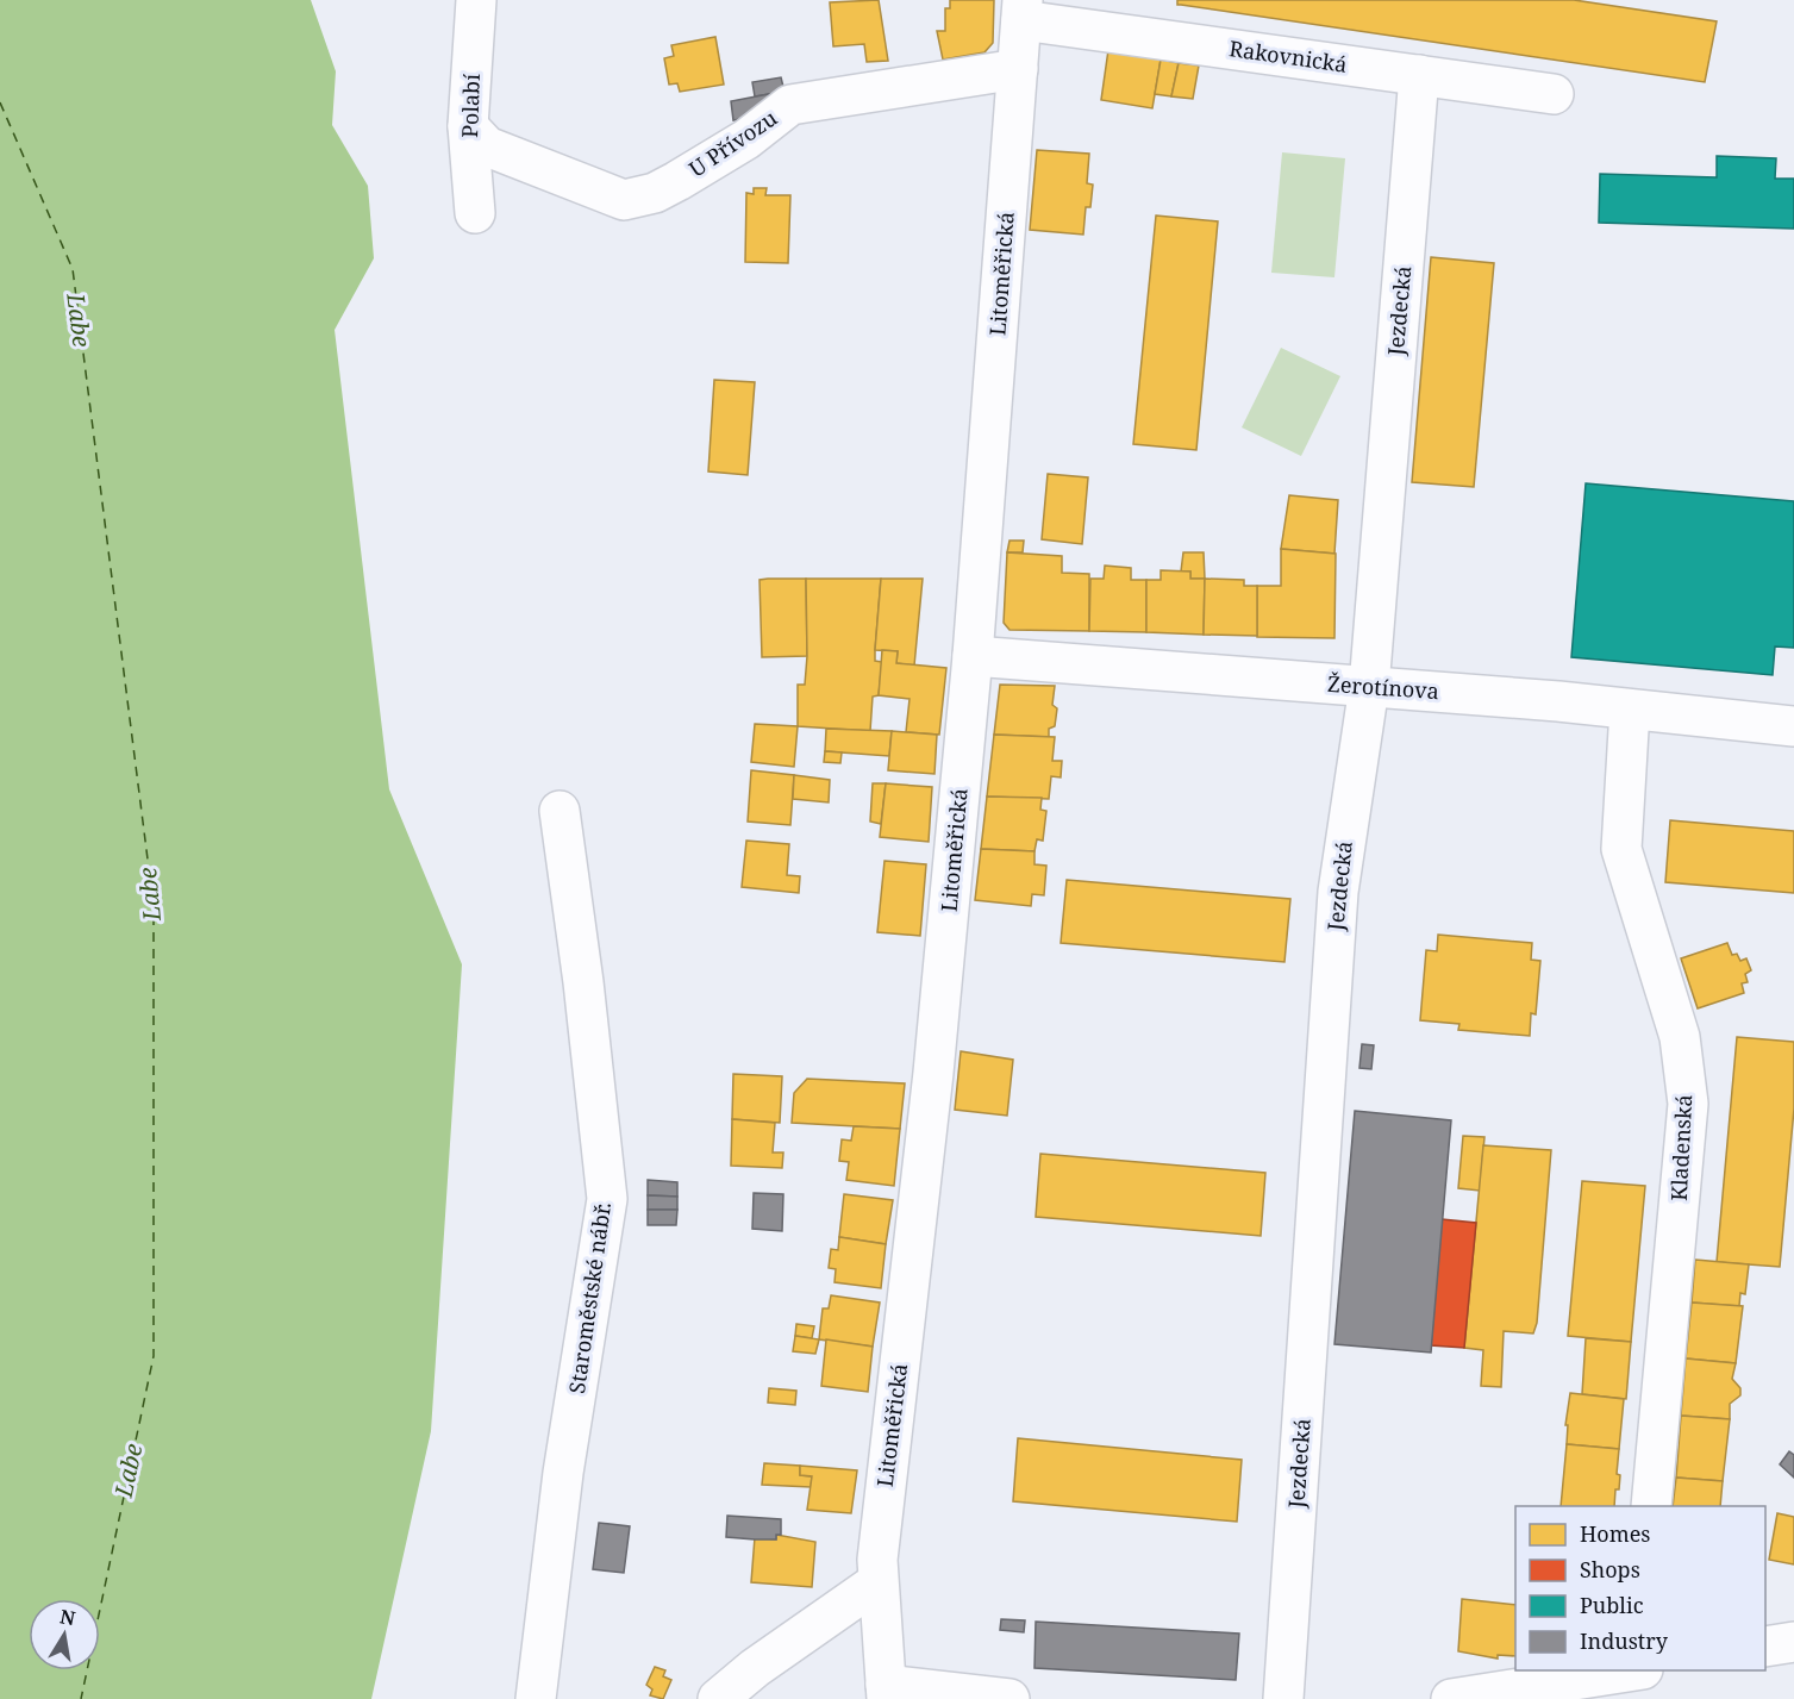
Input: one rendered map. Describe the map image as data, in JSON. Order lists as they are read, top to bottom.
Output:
{
  "streets": {
    "street": [
      "Rakovnická",
      "Polabí",
      "U Přívozu",
      "Litoměřická",
      "Jezdecká",
      "Žerotínova",
      "Kladenská",
      "Staroměstské nábř."
    ]
  },
  "crossings": [
    ["Rakovnická", "Litoměřická"],
    ["Rakovnická", "Jezdecká"],
    ["Polabí", "U Přívozu"],
    ["U Přívozu", "Litoměřická"],
    ["Litoměřická", "Žerotínova"],
    ["Jezdecká", "Žerotínova"],
    ["Žerotínova", "Kladenská"]
  ],
  "water": ["Labe"],
  "legend": [
    "Homes",
    "Shops",
    "Public",
    "Industry"
  ],
  "north": "top"
}
